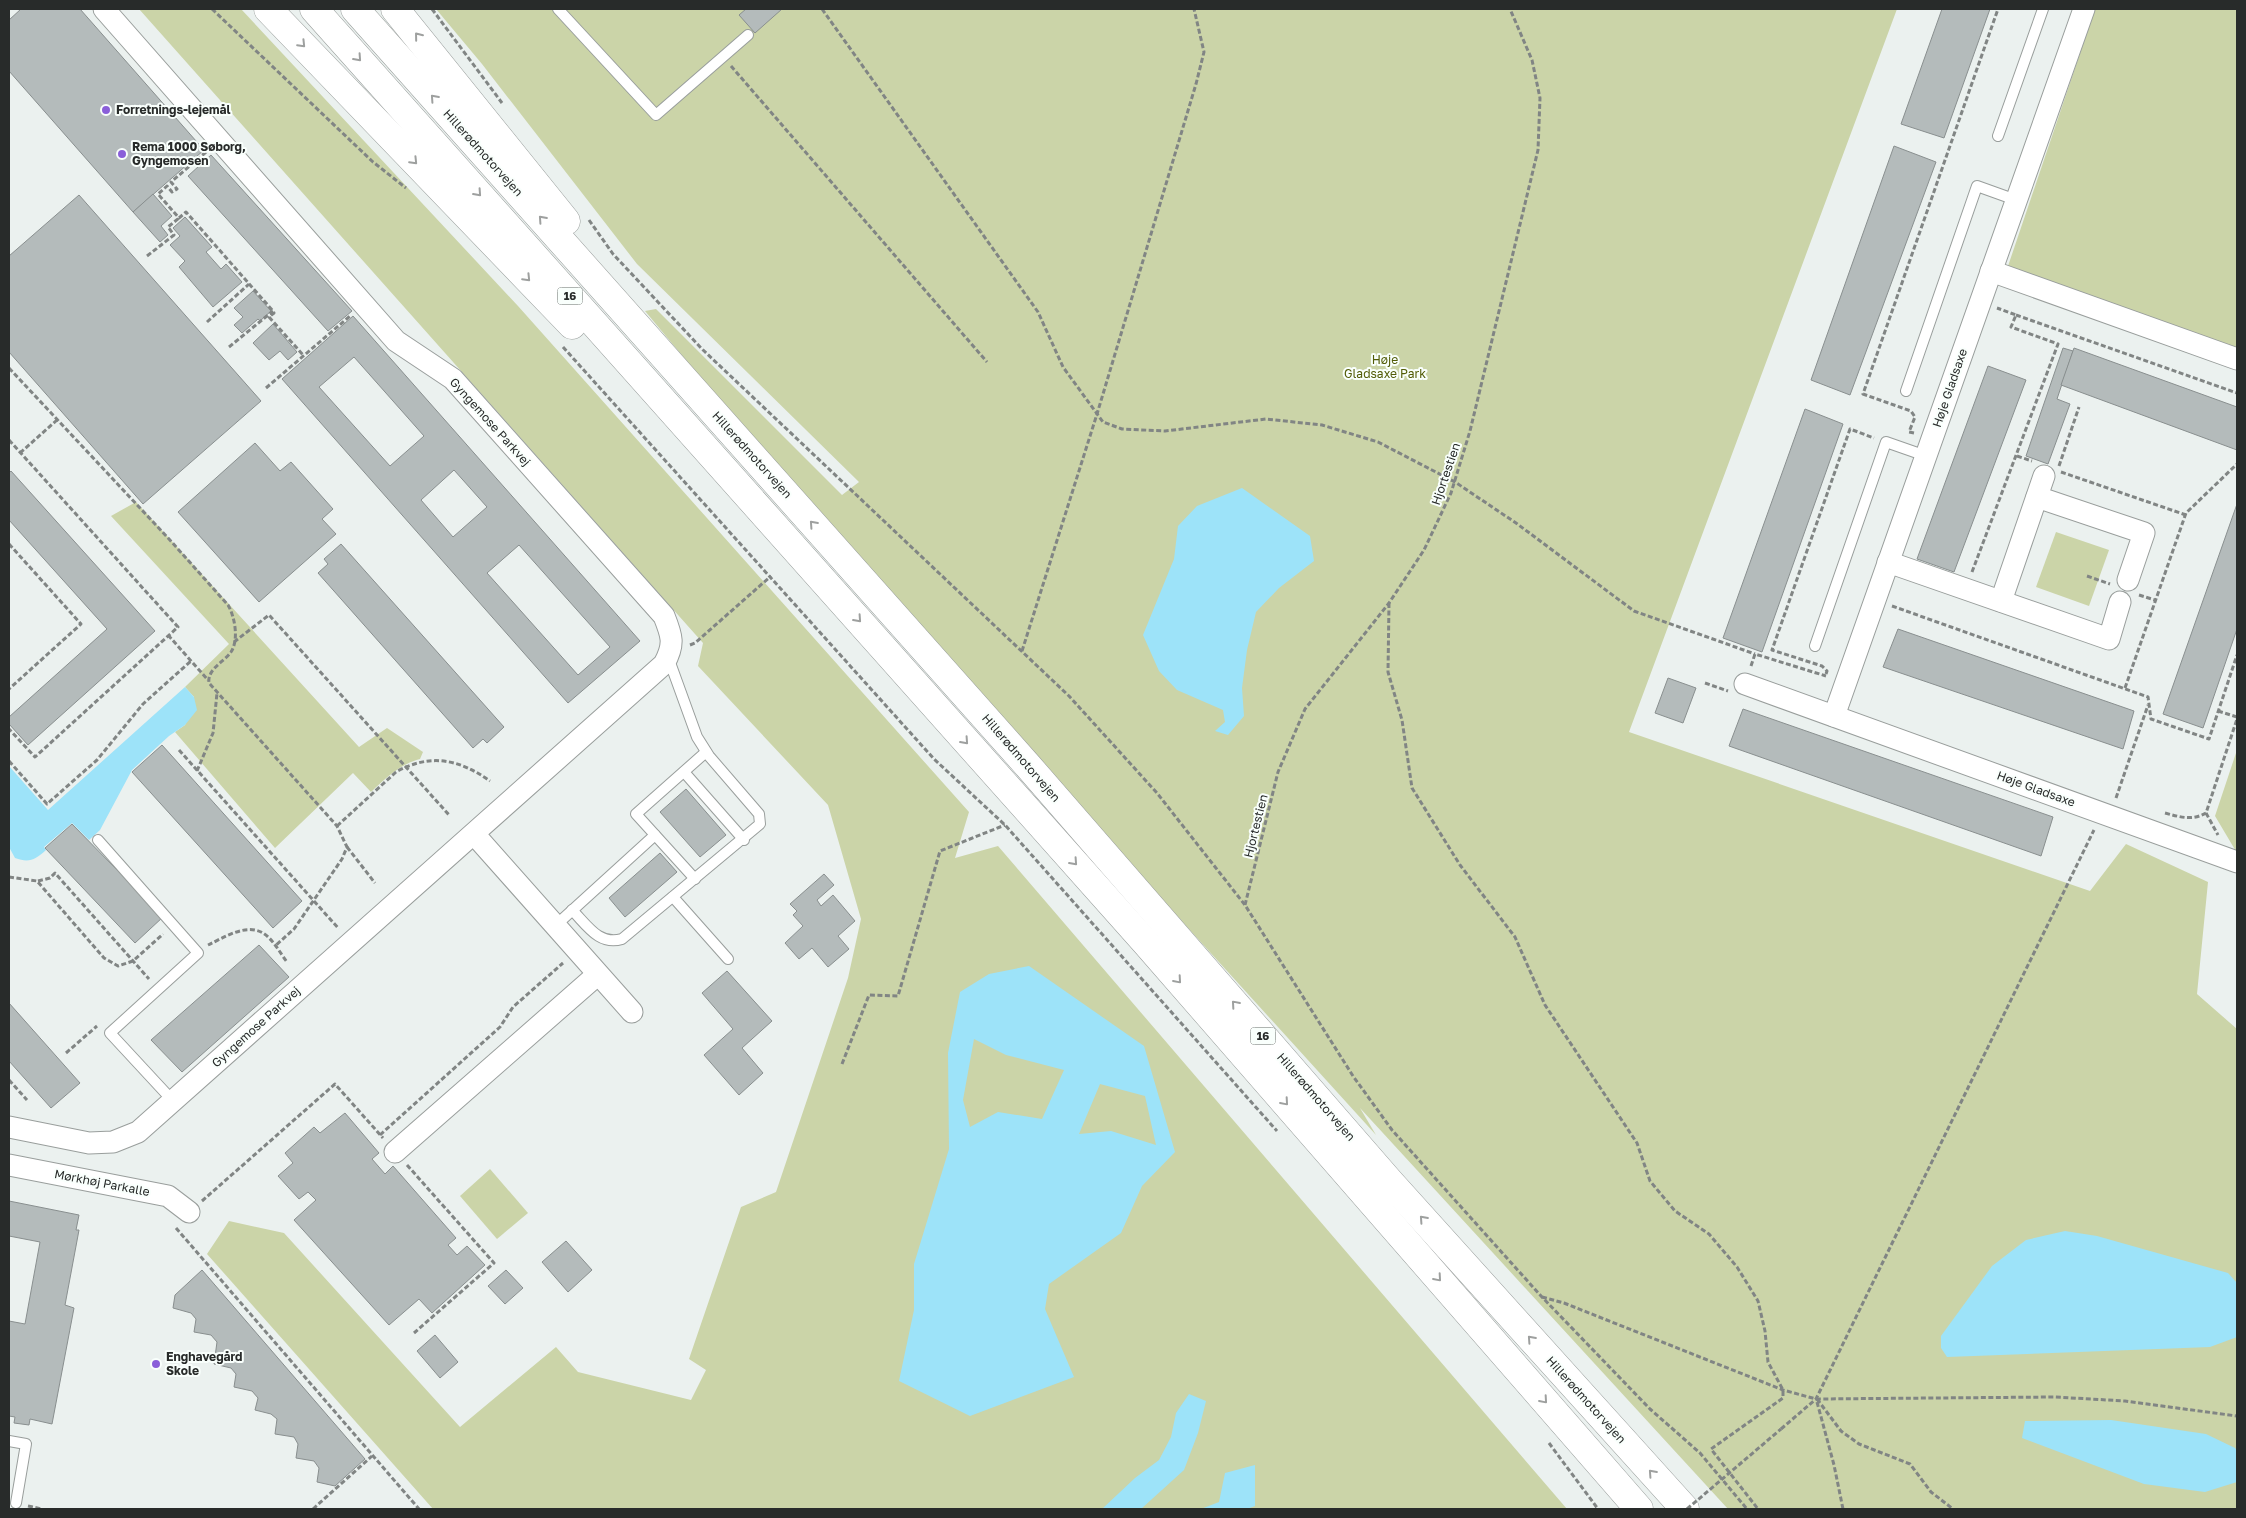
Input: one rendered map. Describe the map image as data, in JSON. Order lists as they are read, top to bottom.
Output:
{
  "streets": {
    "highway": ["Hillerødmotorvejen", "16"],
    "street": ["Høje Gladsaxe", "Gyngemose Parkvej", "Mørkhøj Parkalle"],
    "path": ["Hjortestien"]
  },
  "parks": ["Høje Gladsaxe Park"],
  "places": ["Forretnings-lejemål", "Rema 1000 Søborg, Gyngemosen", "Enghavegård Skole"]
}
